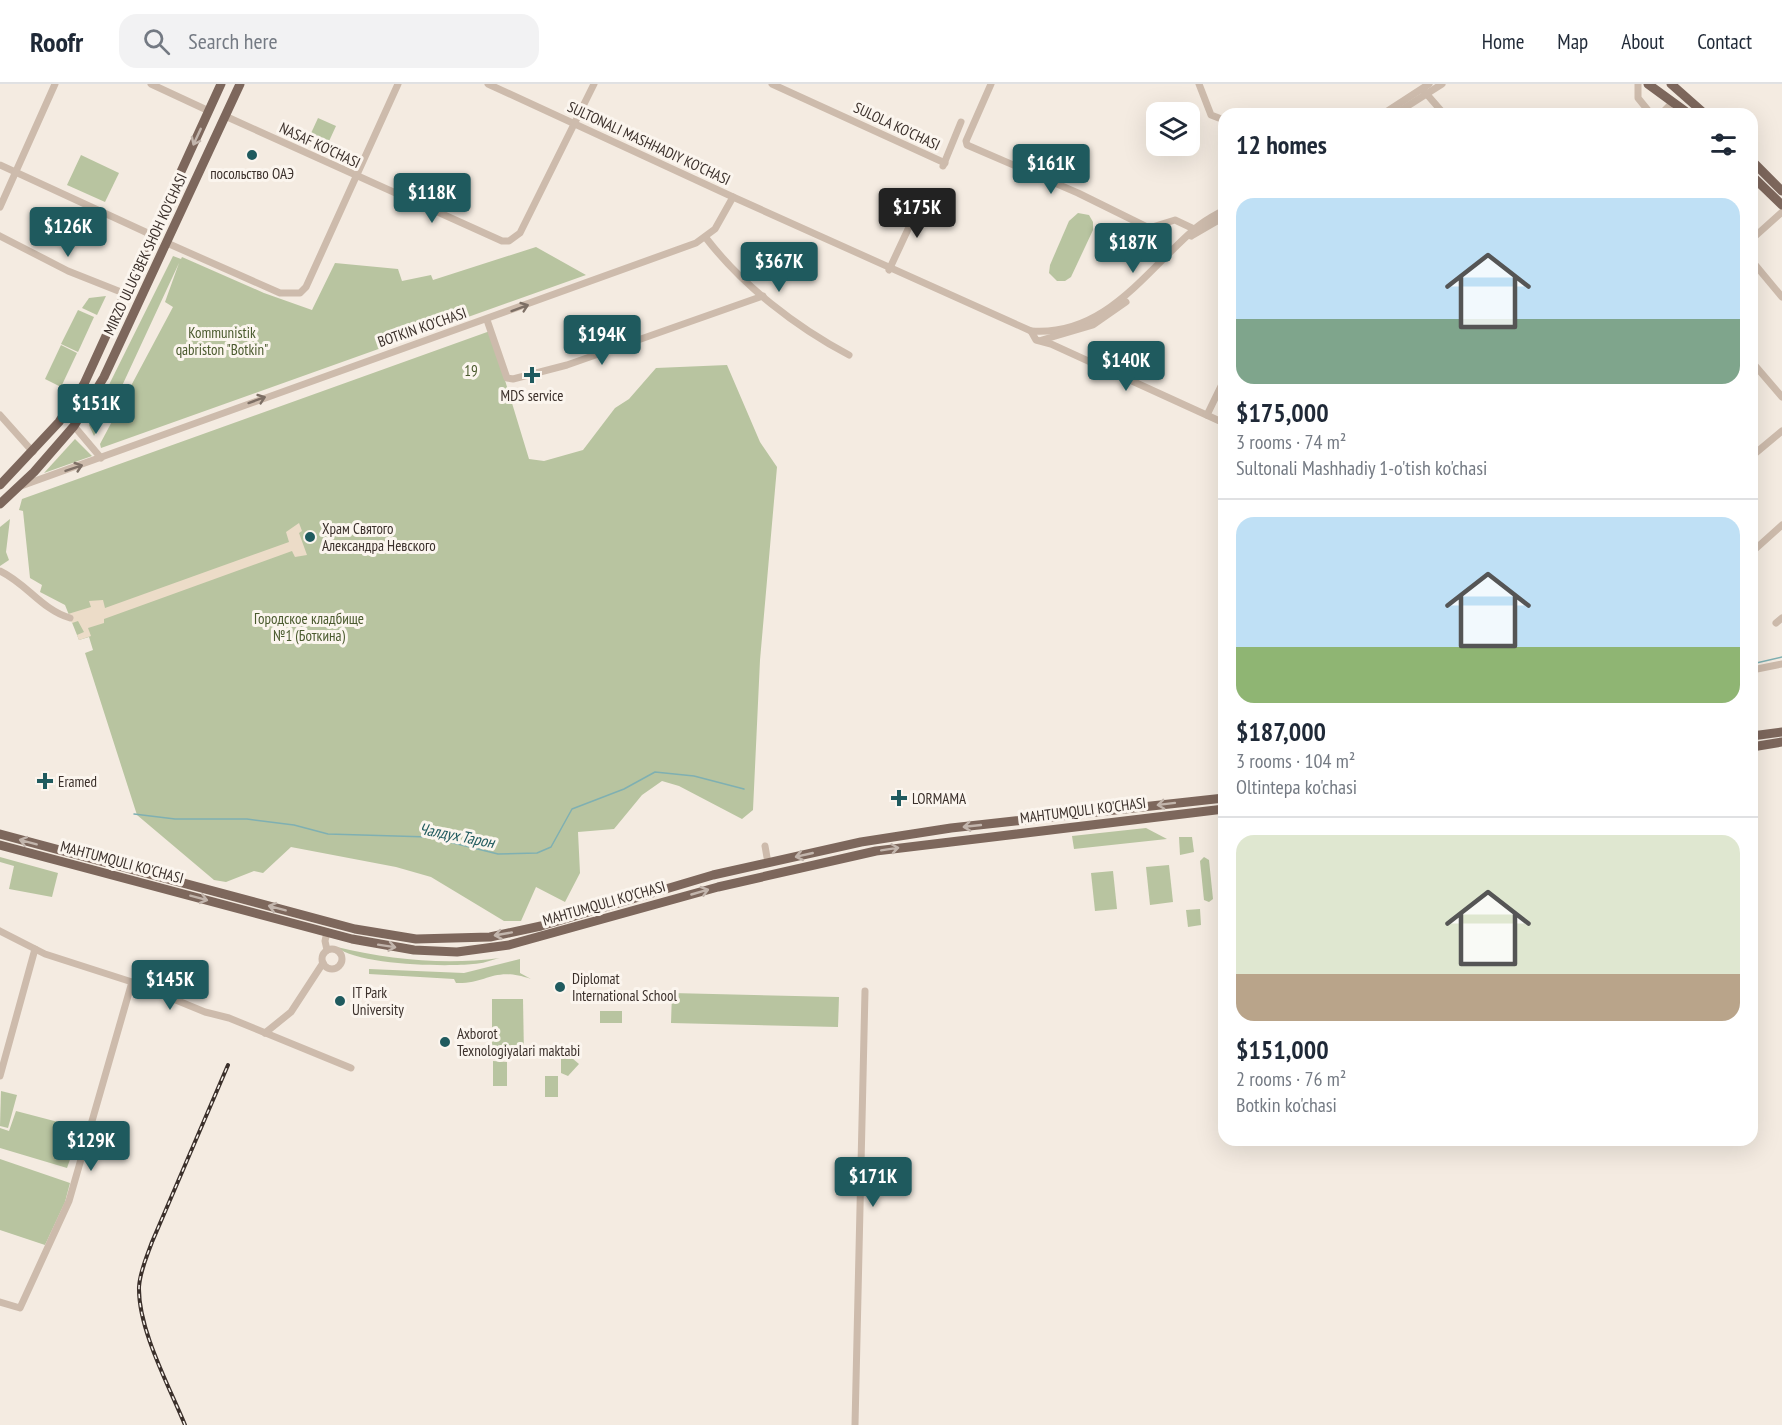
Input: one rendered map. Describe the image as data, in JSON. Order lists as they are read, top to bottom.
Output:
{
  "streets": {
    "main road": ["MIRZO ULUG'BEK SHOH KO'CHASI", "BOTKIN KO'CHASI", "MAHTUMQULI KO'CHASI"],
    "street": ["SULOLA KO'CHASI", "SULTONALI MASHHADIY KO'CHASI", "NASAF KO'CHASI"]
  },
  "crossings": [
    ["SULTONALI MASHHADIY KO'CHASI", "NASAF KO'CHASI"],
    ["NASAF KO'CHASI", "MIRZO ULUG'BEK SHOH KO'CHASI"],
    ["MIRZO ULUG'BEK SHOH KO'CHASI", "BOTKIN KO'CHASI"]
  ],
  "one_way": ["BOTKIN KO'CHASI"],
  "water": ["Чалдух Тарон"],
  "parks": ["Kommunistik qabriston \"Botkin\"", "19", "Городское кладбище №1 (Боткина)"],
  "places": {
    "other": [
      "посольство ОАЭ",
      "Храм Святого Александра Невского",
      "Diplomat International School",
      "IT Park University",
      "Axborot Texnologiyalari maktabi"
    ],
    "health": ["MDS service", "Eramed", "LORMAMA"]
  },
  "page": {
    "header": "Roofr",
    "search": "Search here",
    "nav": [
      "Home",
      "Map",
      "About",
      "Contact"
    ],
    "heading": "12 homes",
    "price": [
      "$161K",
      "$118K",
      "$175K",
      "$126K",
      "$187K",
      "$367K",
      "$194K",
      "$140K",
      "$151K",
      "$145K",
      "$129K",
      "$171K"
    ],
    "list": [
      {
        "name": "$175,000",
        "note": "3 rooms · 74 m² · Sultonali Mashhadiy 1-o'tish ko'chasi"
      },
      {
        "name": "$187,000",
        "note": "3 rooms · 104 m² · Oltintepa ko'chasi"
      },
      {
        "name": "$151,000",
        "note": "2 rooms · 76 m² · Botkin ko'chasi"
      }
    ]
  }
}
